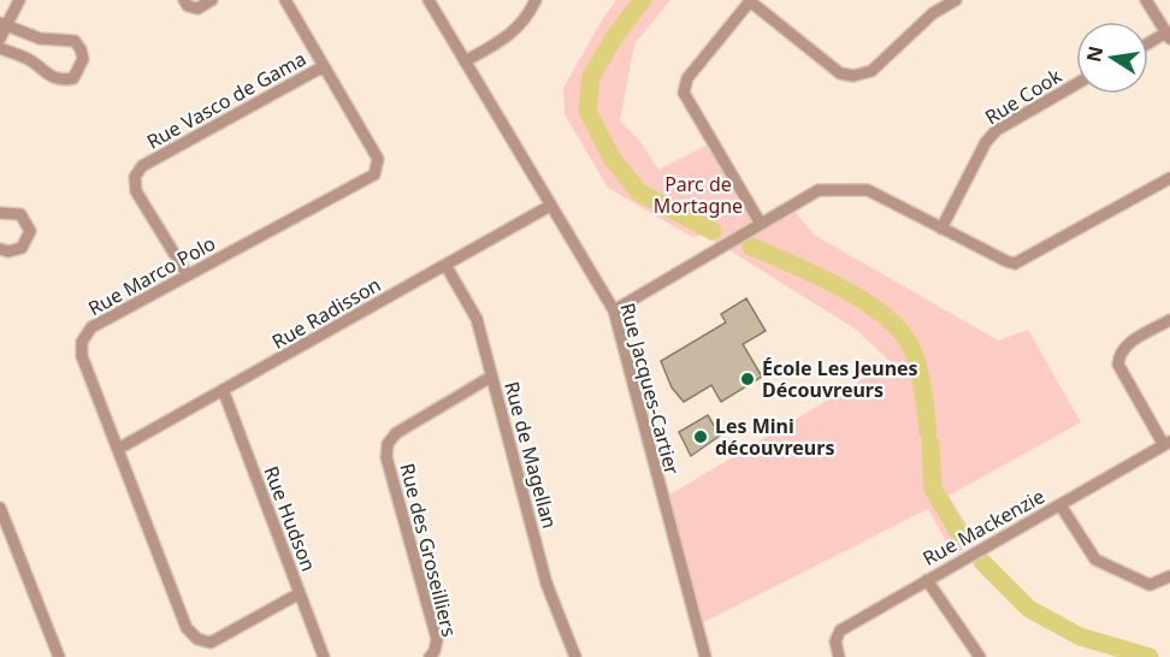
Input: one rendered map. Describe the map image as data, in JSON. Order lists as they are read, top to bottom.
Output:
{
  "streets": {
    "street": [
      "Rue Cook",
      "Rue Vasco de Gama",
      "Rue Marco Polo",
      "Rue Radisson",
      "Rue Jacques-Cartier",
      "Rue de Magellan",
      "Rue Hudson",
      "Rue Mackenzie",
      "Rue des Groseilliers"
    ]
  },
  "crossings": [
    ["Rue Vasco de Gama", "Rue Marco Polo"],
    ["Rue Marco Polo", "Rue Radisson"],
    ["Rue Marco Polo", "Rue Hudson"],
    ["Rue Radisson", "Rue Jacques-Cartier"],
    ["Rue Radisson", "Rue de Magellan"],
    ["Rue Radisson", "Rue Hudson"],
    ["Rue de Magellan", "Rue des Groseilliers"]
  ],
  "parks": ["Parc de Mortagne"],
  "places": ["École Les Jeunes Découvreurs", "Les Mini découvreurs"],
  "north": "left"
}
